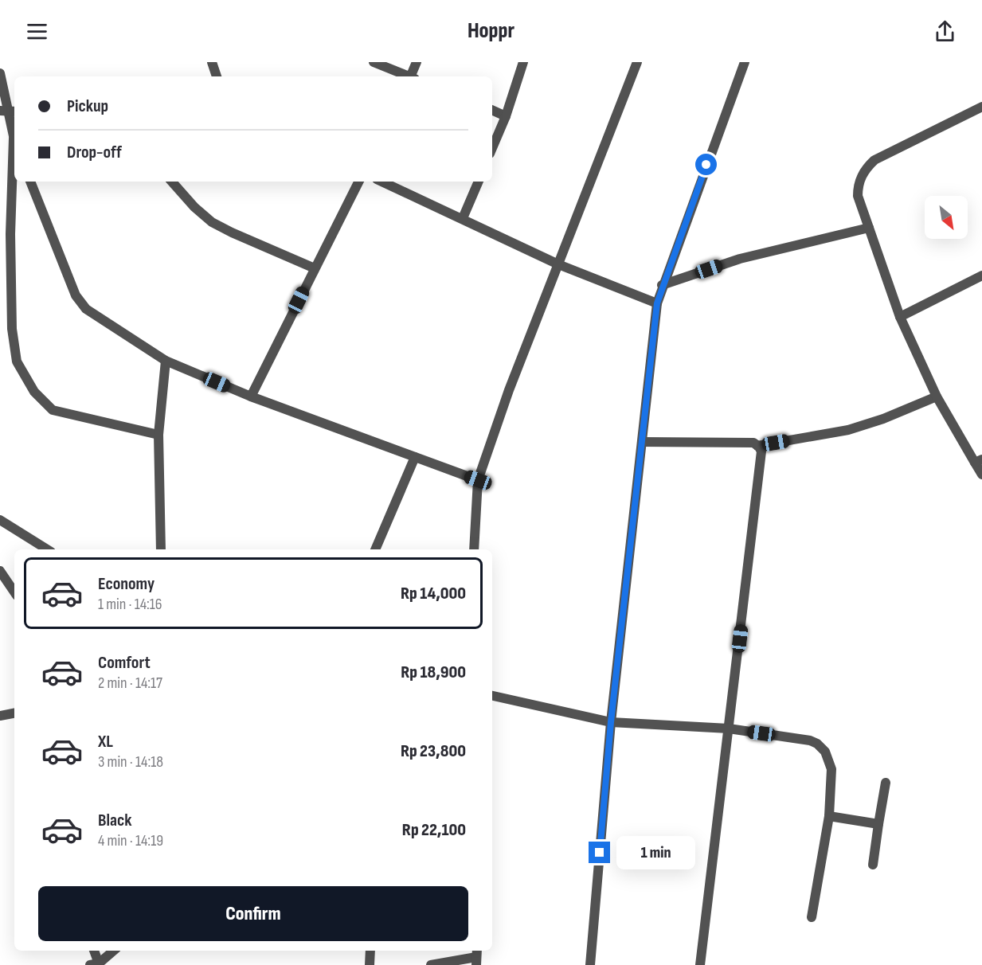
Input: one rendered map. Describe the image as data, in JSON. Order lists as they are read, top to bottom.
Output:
{
  "north": "bottom right",
  "page": {
    "header": "Hoppr",
    "banner": ["Pickup", "Drop-off"],
    "list": [
      {
        "name": "Economy",
        "note": "1 min · 14:16",
        "value": "Rp 14,000"
      },
      {
        "name": "Comfort",
        "note": "2 min · 14:17",
        "value": "Rp 18,900"
      },
      {
        "name": "XL",
        "note": "3 min · 14:18",
        "value": "Rp 23,800"
      },
      {
        "name": "Black",
        "note": "4 min · 14:19",
        "value": "Rp 22,100"
      }
    ],
    "bubble": "1 min",
    "buttons": "Confirm"
  }
}
